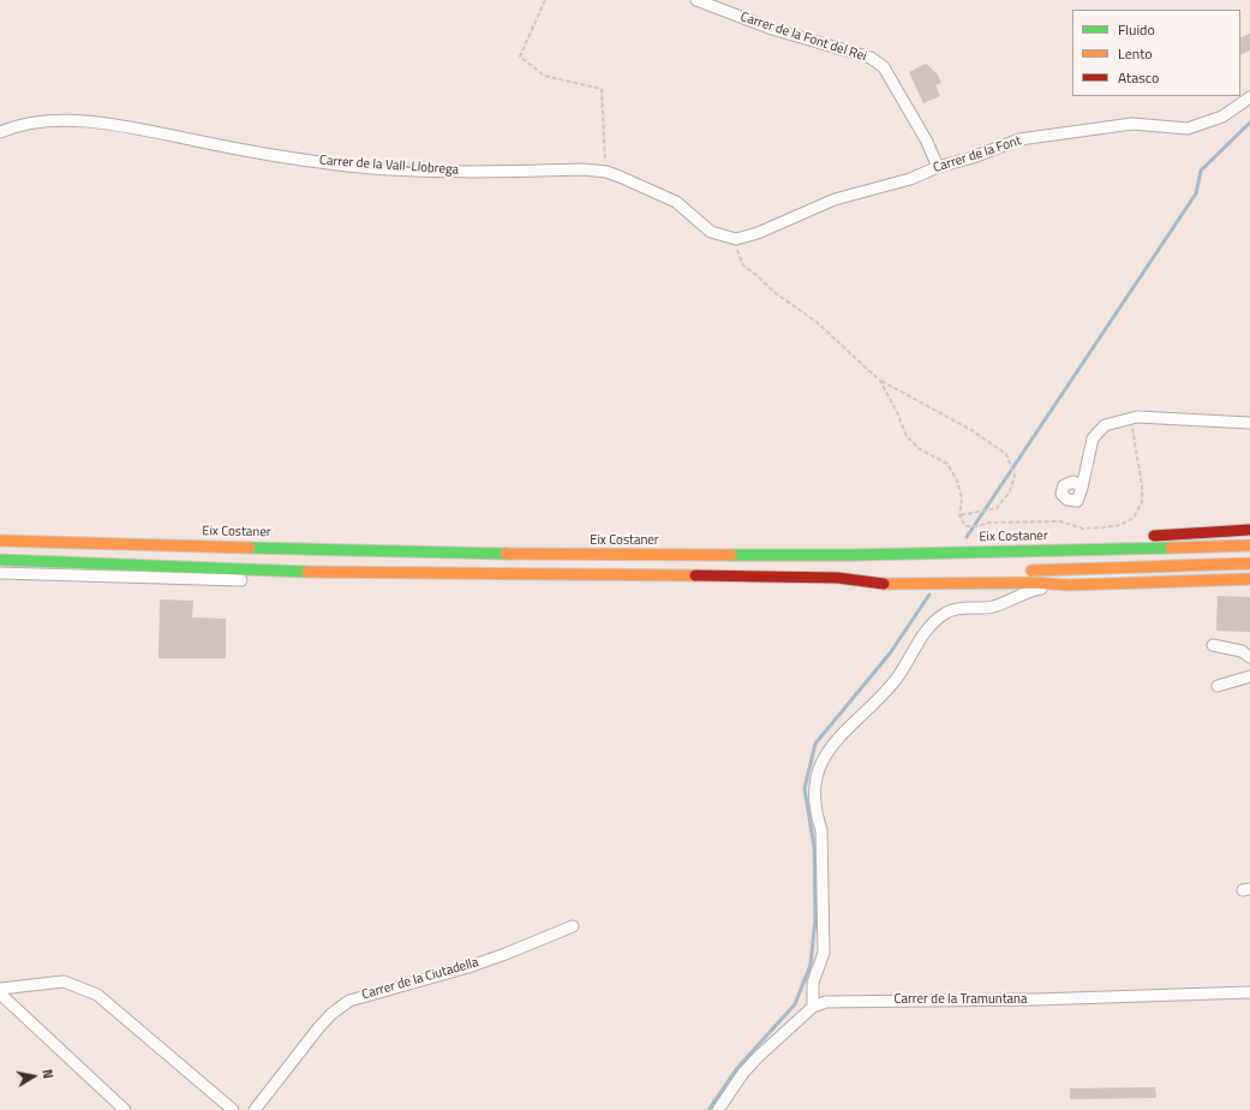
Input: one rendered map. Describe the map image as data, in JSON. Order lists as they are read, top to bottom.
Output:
{
  "streets": {
    "highway": ["Eix Costaner"],
    "street": [
      "Carrer de la Font del Rei",
      "Carrer de la Font",
      "Carrer de la Vall-Llobrega",
      "Carrer de la Ciutadella",
      "Carrer de la Tramuntana"
    ]
  },
  "crossings": [
    ["Carrer de la Font del Rei", "Carrer de la Font"],
    ["Carrer de la Font", "Carrer de la Vall-Llobrega"]
  ],
  "legend": ["Fluido", "Lento", "Atasco"],
  "north": "right"
}
